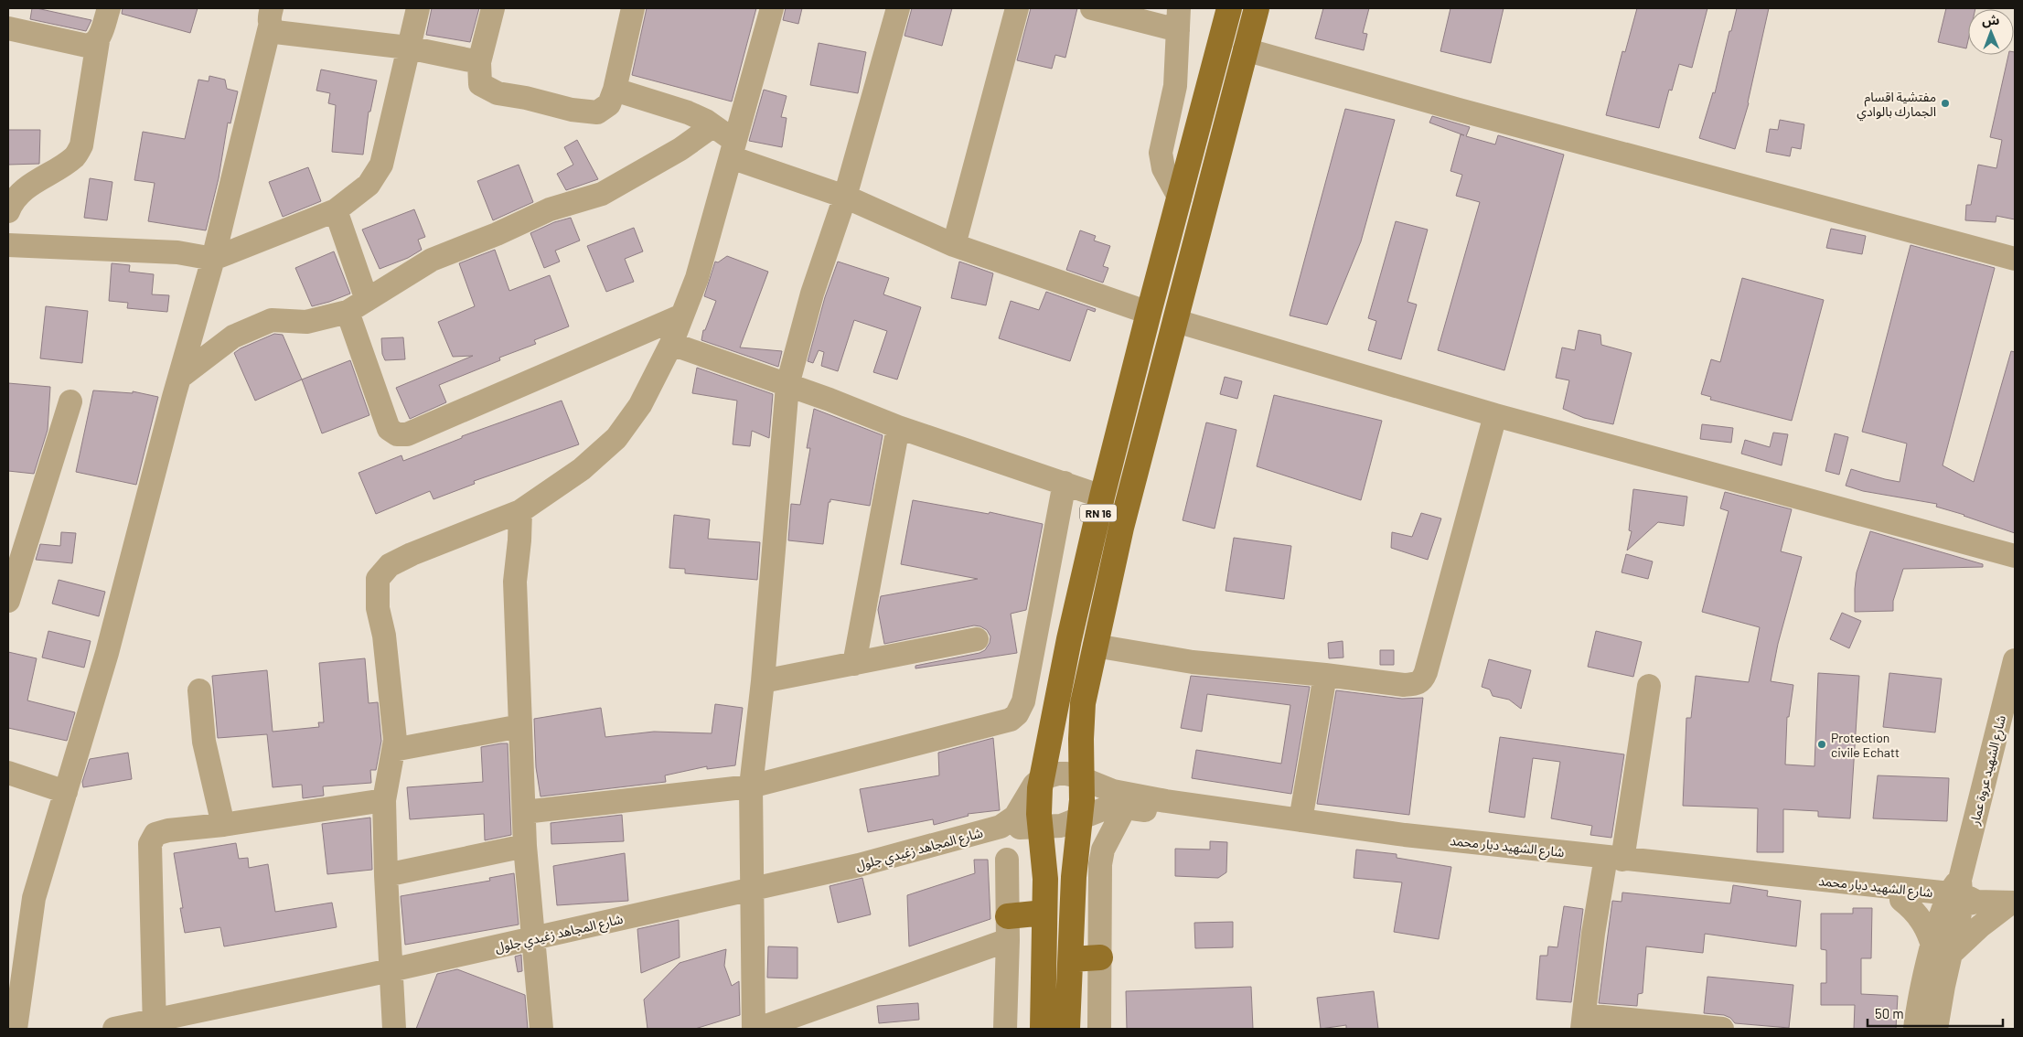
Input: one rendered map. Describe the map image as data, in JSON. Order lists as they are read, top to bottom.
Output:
{
  "streets": {
    "main road": ["RN 16"],
    "street": ["شارع الشهيد عروة عمار", "شارع الشهيد دبار محمد", "شارع المجاهد زغيدي جلول"]
  },
  "crossings": [
    ["RN 16", "شارع الشهيد دبار محمد"],
    ["RN 16", "شارع المجاهد زغيدي جلول"],
    ["شارع الشهيد عروة عمار", "شارع الشهيد دبار محمد"],
    ["شارع الشهيد دبار محمد", "شارع المجاهد زغيدي جلول"]
  ],
  "places": ["مفتشية اقسام الجمارك بالوادي", "Protection civile Echatt"],
  "scale_bar": "50 m",
  "north": "top"
}
